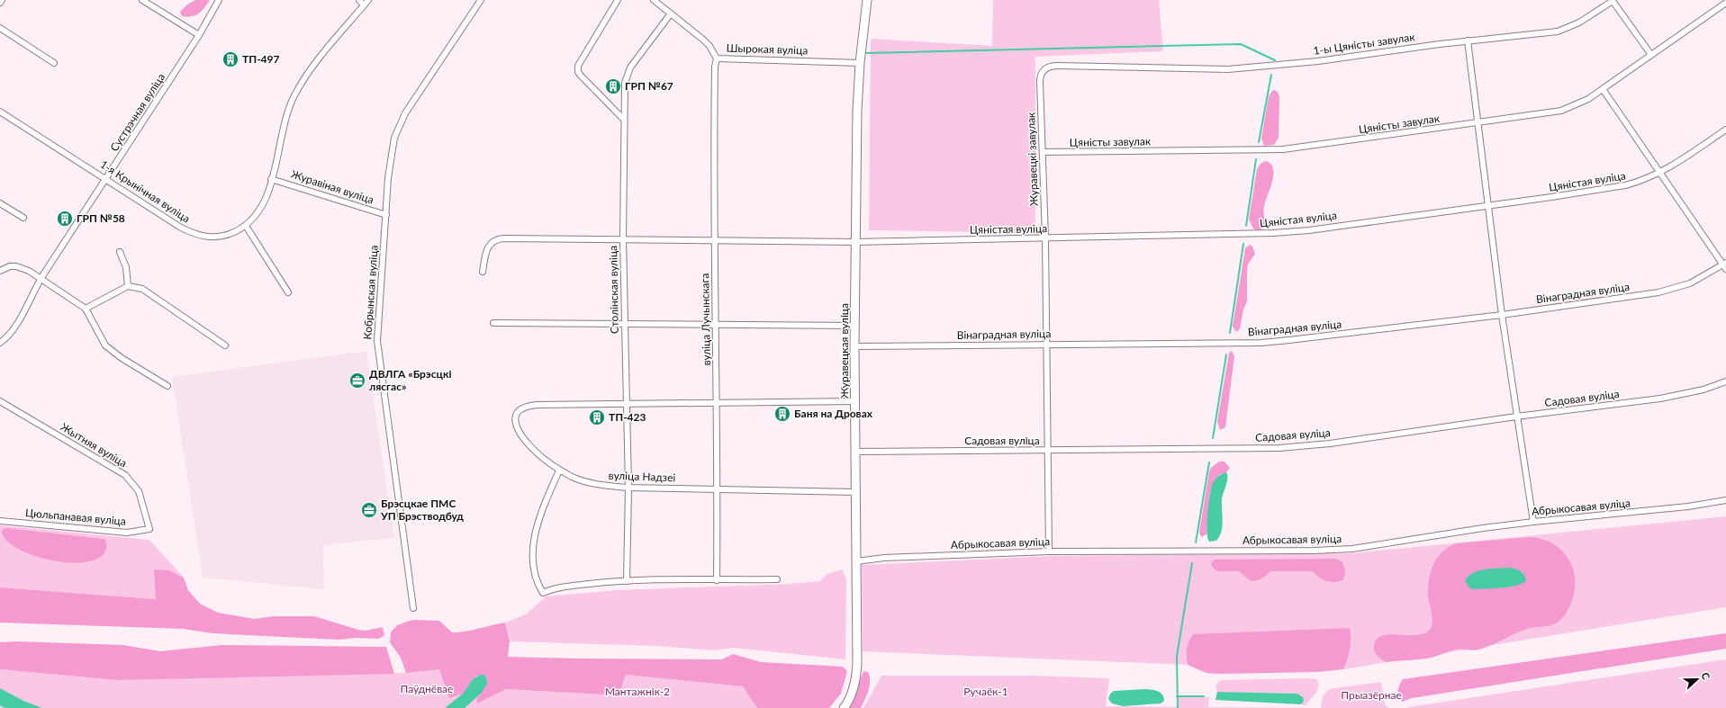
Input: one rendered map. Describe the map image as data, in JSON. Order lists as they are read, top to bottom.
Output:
{
  "streets": {
    "street": [
      "1-ы Цяністы завулак",
      "Шырокая вуліца",
      "Сустрэчная вуліца",
      "Цяністы завулак",
      "Журавецкі завулак",
      "Цяністая вуліца",
      "Журавіная вуліца",
      "1-я Крынічная вуліца",
      "Столінская вуліца",
      "Кобрынская вуліца",
      "Вінаградная вуліца",
      "вуліца Лучынскага",
      "Журавецкая вуліца",
      "Садовая вуліца",
      "Жытняя вуліца",
      "вуліца Надзеі",
      "Абрыкосавая вуліца",
      "Цюльпанавая вуліца"
    ]
  },
  "crossings": [
    ["1-ы Цяністы завулак", "Цяністы завулак"],
    ["1-ы Цяністы завулак", "Журавецкі завулак"],
    ["Шырокая вуліца", "Столінская вуліца"],
    ["Шырокая вуліца", "вуліца Лучынскага"],
    ["Шырокая вуліца", "Журавецкая вуліца"],
    ["Сустрэчная вуліца", "1-я Крынічная вуліца"],
    ["Цяністы завулак", "Журавецкі завулак"],
    ["Журавецкі завулак", "Цяністая вуліца"],
    ["Журавецкі завулак", "Вінаградная вуліца"],
    ["Журавецкі завулак", "Садовая вуліца"],
    ["Журавецкі завулак", "Абрыкосавая вуліца"],
    ["Цяністая вуліца", "Столінская вуліца"],
    ["Цяністая вуліца", "вуліца Лучынскага"],
    ["Цяністая вуліца", "Журавецкая вуліца"],
    ["Журавіная вуліца", "1-я Крынічная вуліца"],
    ["Журавіная вуліца", "Кобрынская вуліца"],
    ["Столінская вуліца", "вуліца Надзеі"],
    ["Вінаградная вуліца", "Журавецкая вуліца"],
    ["вуліца Лучынскага", "вуліца Надзеі"],
    ["Журавецкая вуліца", "Садовая вуліца"],
    ["Журавецкая вуліца", "вуліца Надзеі"],
    ["Журавецкая вуліца", "Абрыкосавая вуліца"],
    ["Жытняя вуліца", "Цюльпанавая вуліца"]
  ],
  "parks": [
    "Паўднёвае",
    "Мантажнік-2",
    "Ручаёк-1",
    "Прыазёрнае"
  ],
  "places": {
    "building": [
      "ТП-497",
      "ГРП №67",
      "ГРП №58",
      "Баня на Дровах",
      "ТП-423"
    ],
    "office": ["ДВЛГА «Брэсцкі лясгас»", "Брэсцкае ПМС УП Брэстводбуд"]
  },
  "north": "right"
}
